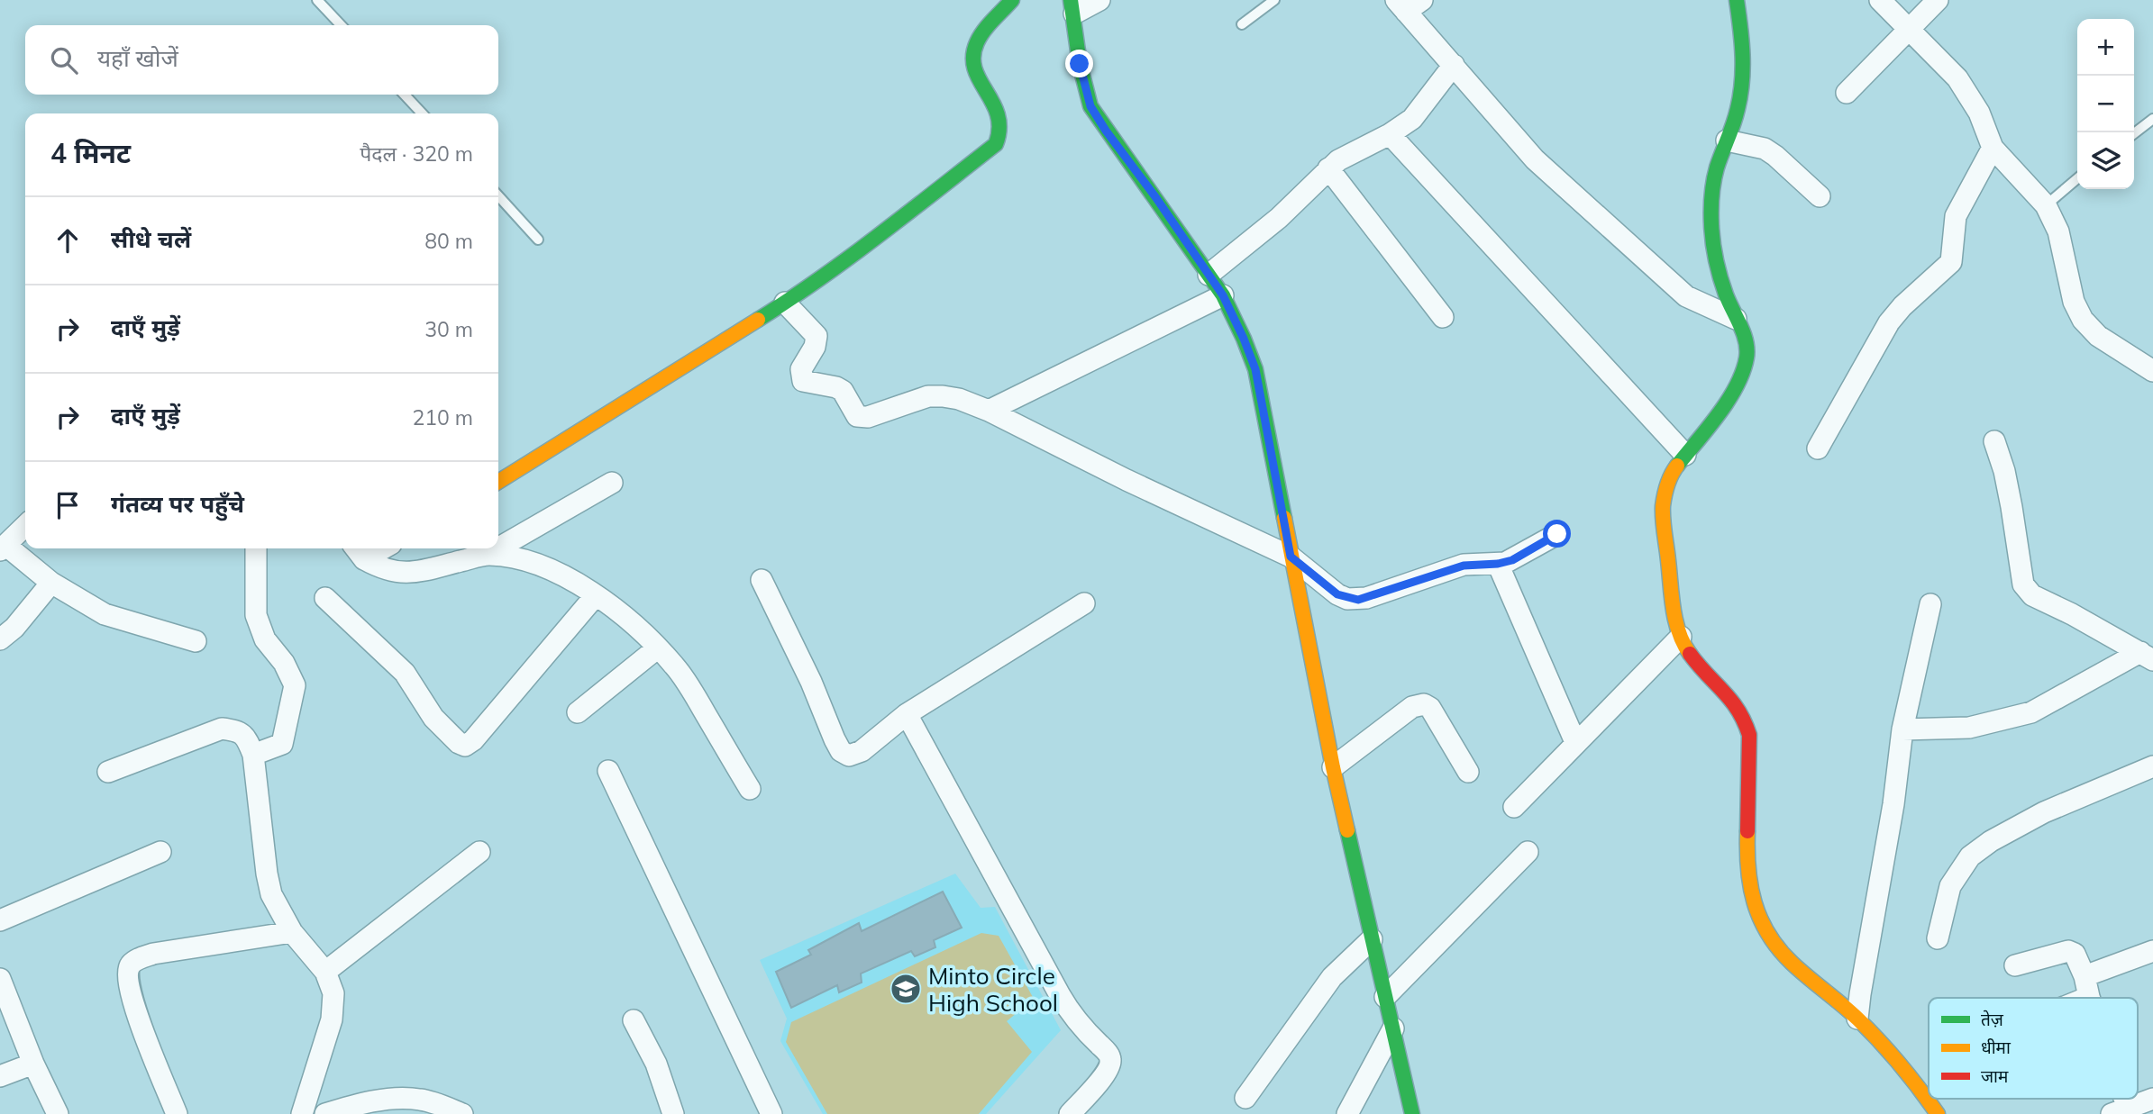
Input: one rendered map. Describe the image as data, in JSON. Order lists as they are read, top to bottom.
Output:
{
  "places": {
    "school or university": ["Minto Circle High School"]
  },
  "legend": ["तेज़", "धीमा", "जाम"],
  "page": {
    "map_buttons": ["+", "−"],
    "search": "यहाँ खोजें",
    "heading": ["4 मिनट", "पैदल · 320 m"],
    "list": [
      ["सीधे चलें", "80 m"],
      ["दाएँ मुड़ें", "30 m"],
      ["दाएँ मुड़ें", "210 m"],
      "गंतव्य पर पहुँचे"
    ]
  }
}
